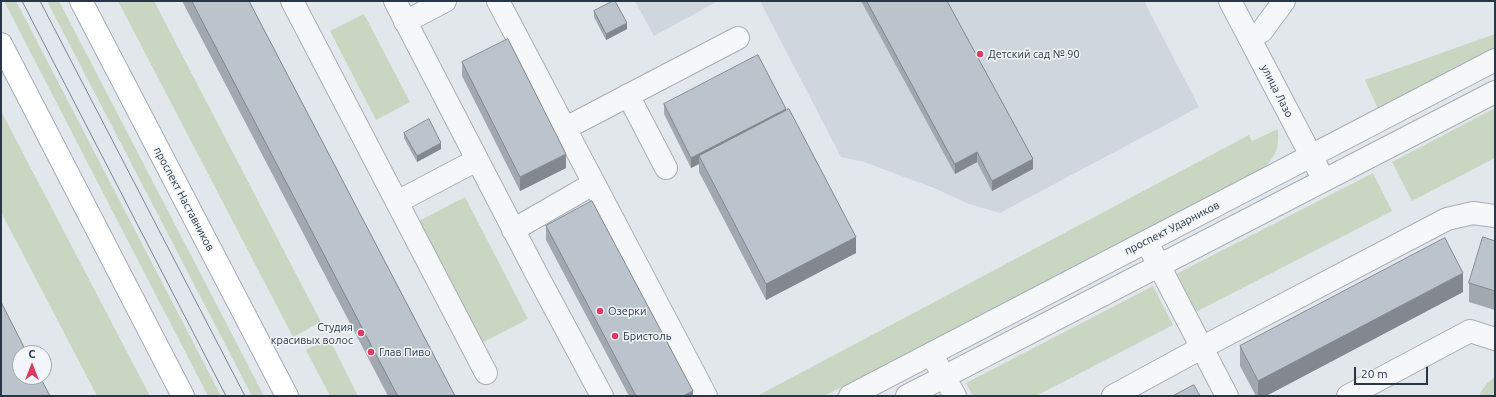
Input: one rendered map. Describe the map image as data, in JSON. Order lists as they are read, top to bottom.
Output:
{
  "streets": {
    "main road": ["проспект Наставников"],
    "street": ["улица Лазо", "проспект Ударников"]
  },
  "crossings": [
    ["улица Лазо", "проспект Ударников"]
  ],
  "places": [
    "Детский сад № 90",
    "Озерки",
    "Студия красивых волос",
    "Бристоль",
    "Глав Пиво"
  ],
  "scale_bar": "20 m",
  "north": "top"
}
